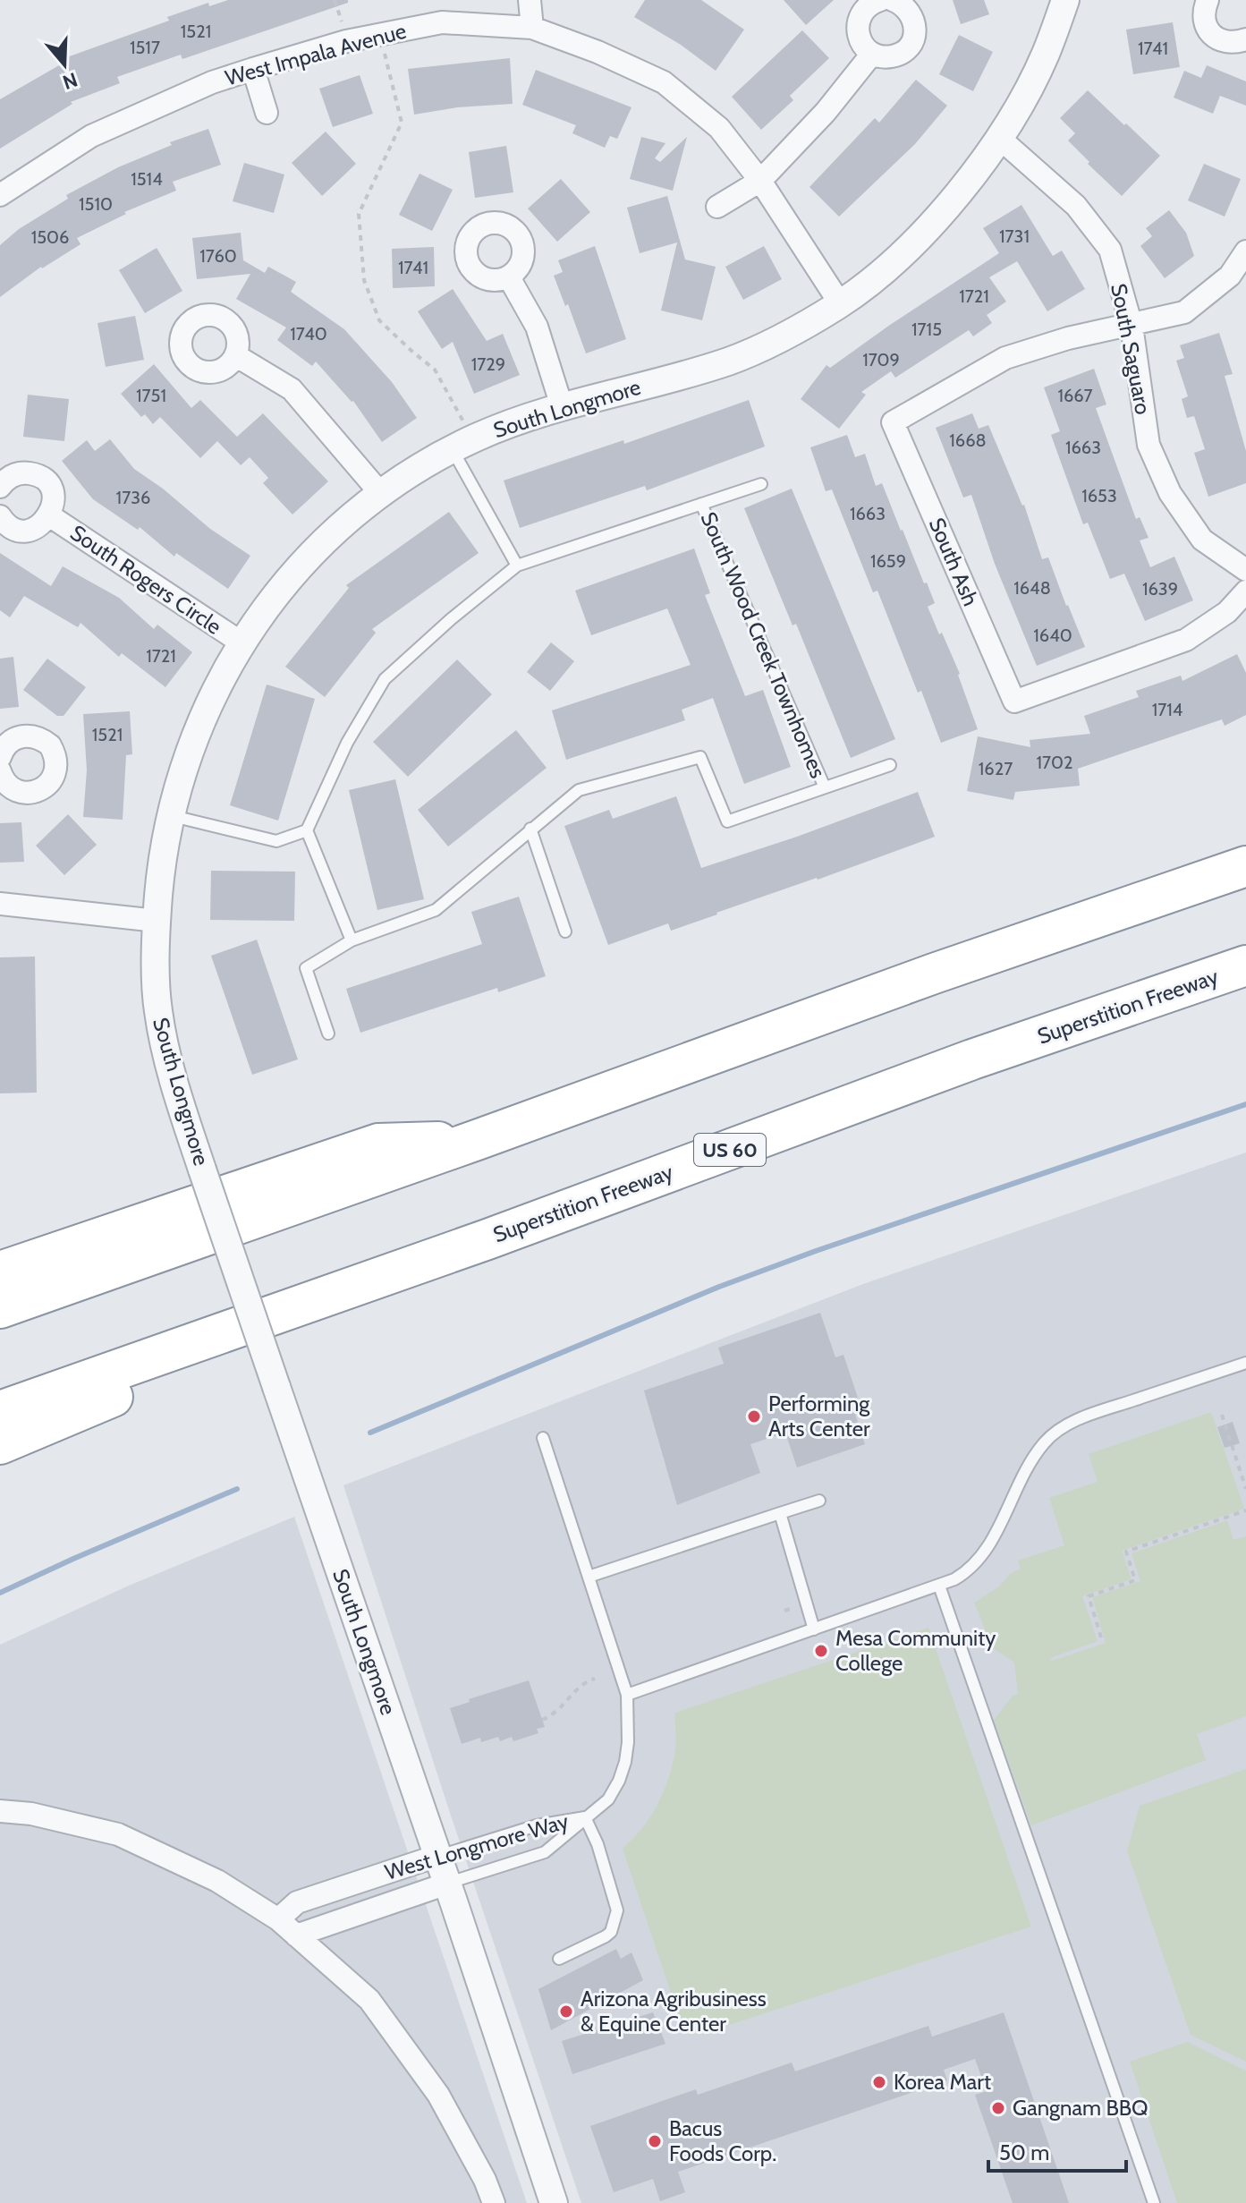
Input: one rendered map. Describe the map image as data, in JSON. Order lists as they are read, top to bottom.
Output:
{
  "streets": {
    "highway": ["Superstition Freeway", "US 60"],
    "street": [
      "West Impala Avenue",
      "South Saguaro",
      "South Longmore",
      "South Ash",
      "South Rogers Circle",
      "West Longmore Way"
    ],
    "lane": ["South Wood Creek Townhomes"]
  },
  "crossings": [
    ["West Impala Avenue", "South Longmore"],
    ["South Saguaro", "South Longmore"],
    ["South Saguaro", "South Ash"],
    ["South Longmore", "South Rogers Circle"],
    ["South Longmore", "West Longmore Way"]
  ],
  "places": [
    "Performing Arts Center",
    "Mesa Community College",
    "Arizona Agribusiness & Equine Center",
    "Korea Mart",
    "Gangnam BBQ",
    "Bacus Foods Corp."
  ],
  "house_numbers": [
    "1521",
    "1517",
    "1741",
    "1514",
    "1510",
    "1731",
    "1506",
    "1760",
    "1741",
    "1721",
    "1715",
    "1740",
    "1709",
    "1729",
    "1751",
    "1667",
    "1668",
    "1663",
    "1653",
    "1736",
    "1663",
    "1659",
    "1648",
    "1639",
    "1640",
    "1721",
    "1714",
    "1521",
    "1702",
    "1627"
  ],
  "scale_bar": "50 m",
  "north": "bottom"
}
